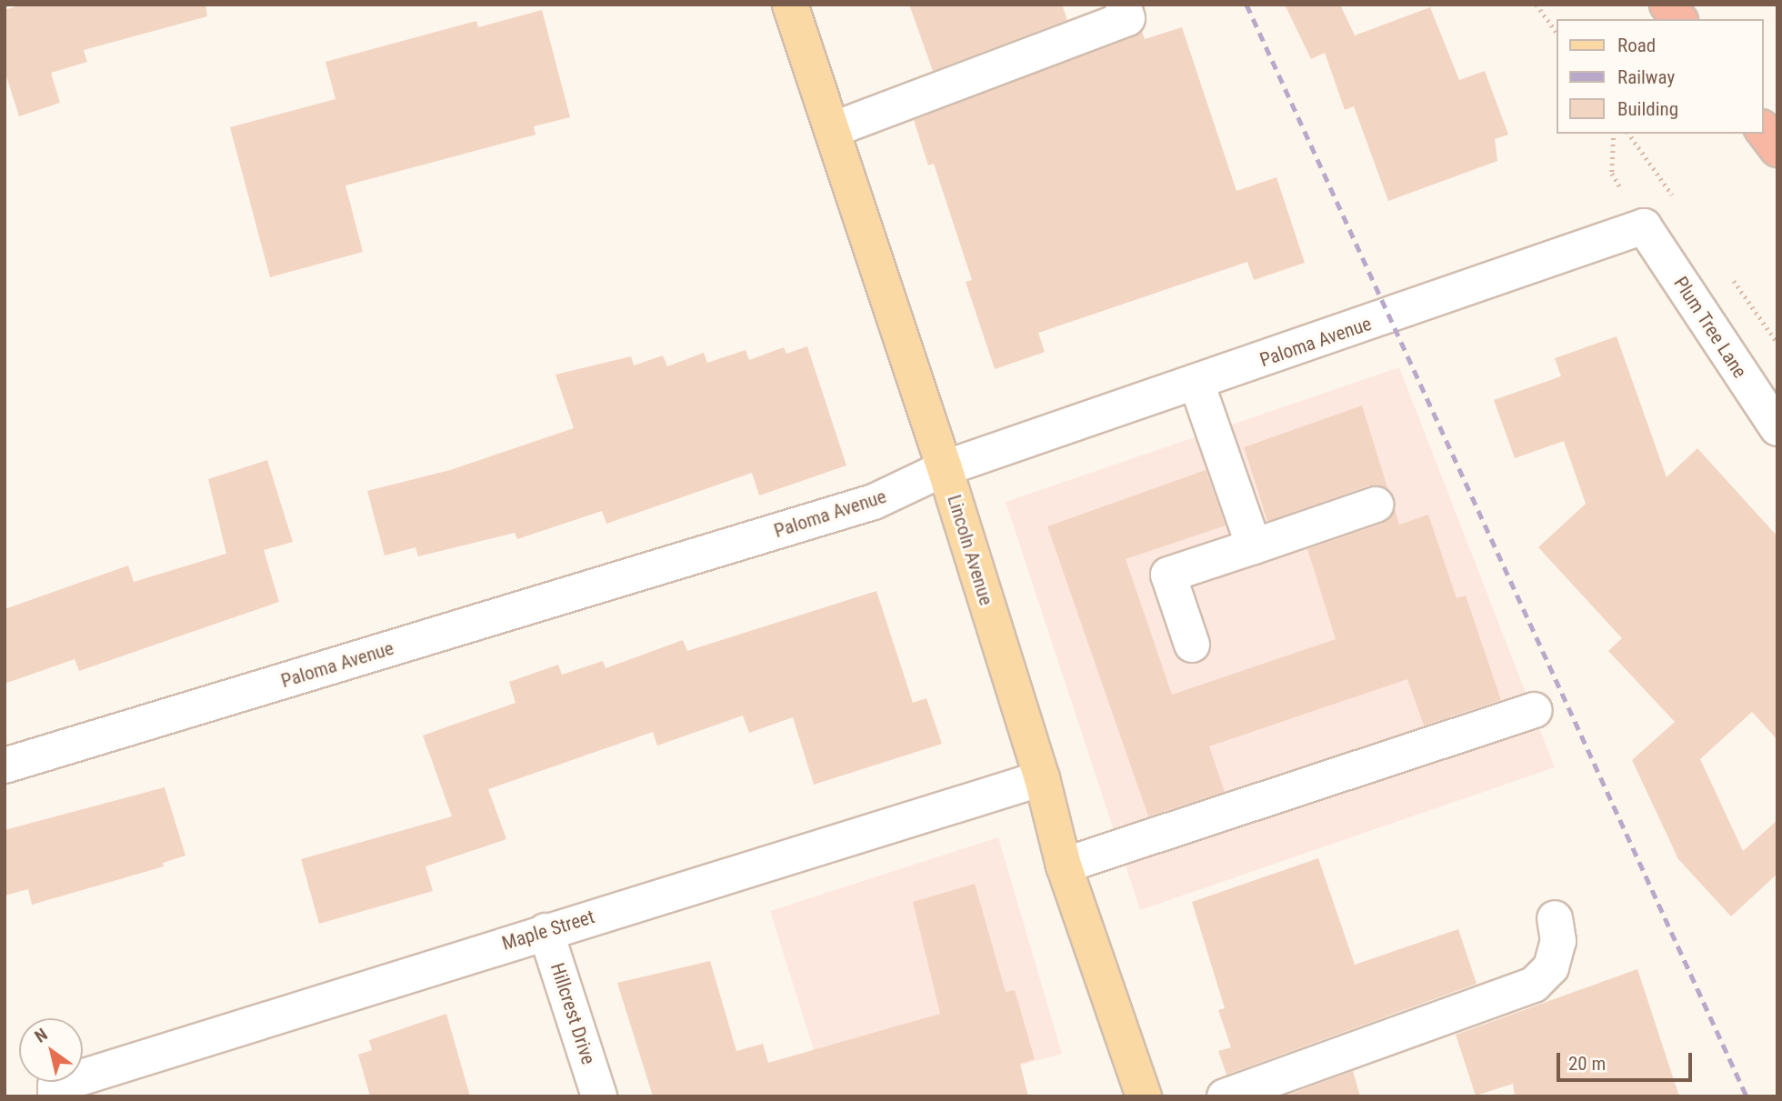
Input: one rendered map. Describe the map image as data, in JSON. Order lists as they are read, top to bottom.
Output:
{
  "streets": {
    "main road": ["Lincoln Avenue"],
    "street": [
      "Plum Tree Lane",
      "Paloma Avenue",
      "Maple Street",
      "Hillcrest Drive"
    ]
  },
  "crossings": [
    ["Plum Tree Lane", "Paloma Avenue"],
    ["Paloma Avenue", "Lincoln Avenue"],
    ["Lincoln Avenue", "Maple Street"],
    ["Maple Street", "Hillcrest Drive"]
  ],
  "legend": ["Road", "Railway", "Building"],
  "scale_bar": "20 m",
  "north": "top left"
}
